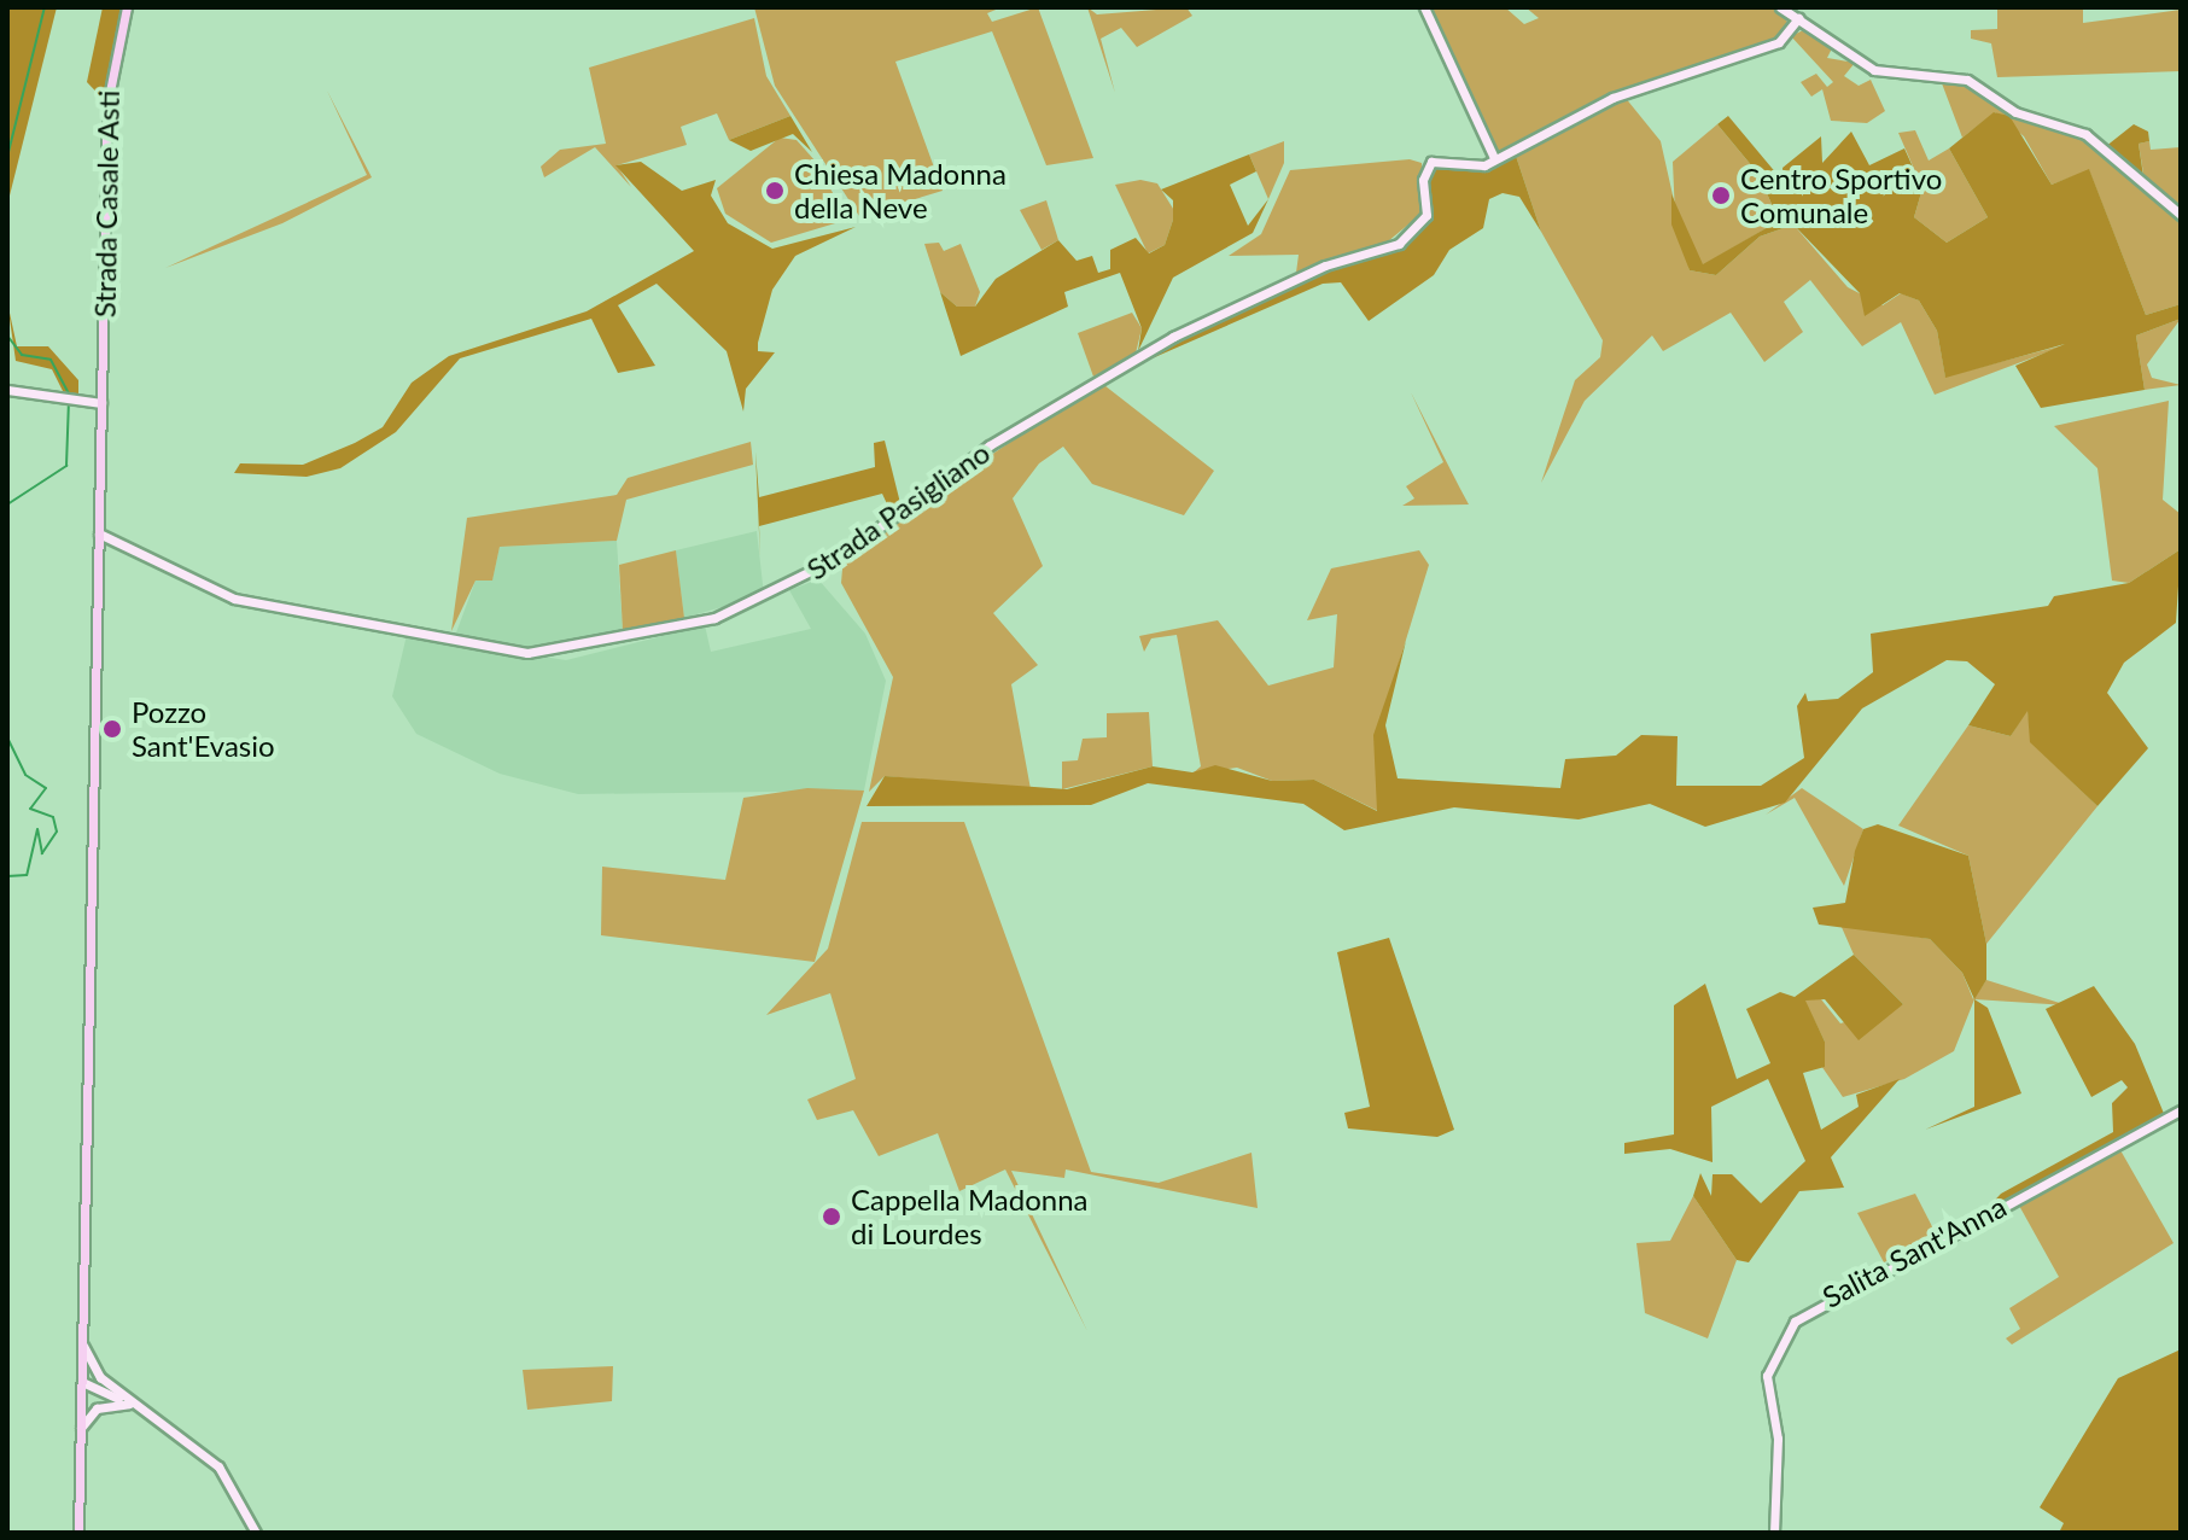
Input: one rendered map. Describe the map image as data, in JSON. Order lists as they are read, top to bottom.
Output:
{
  "streets": {
    "main road": ["Strada Casale Asti"],
    "street": ["Strada Pasigliano", "Salita Sant'Anna"]
  },
  "crossings": [
    ["Strada Casale Asti", "Strada Pasigliano"]
  ],
  "places": [
    "Chiesa Madonna della Neve",
    "Centro Sportivo Comunale",
    "Pozzo Sant'Evasio",
    "Cappella Madonna di Lourdes"
  ]
}
